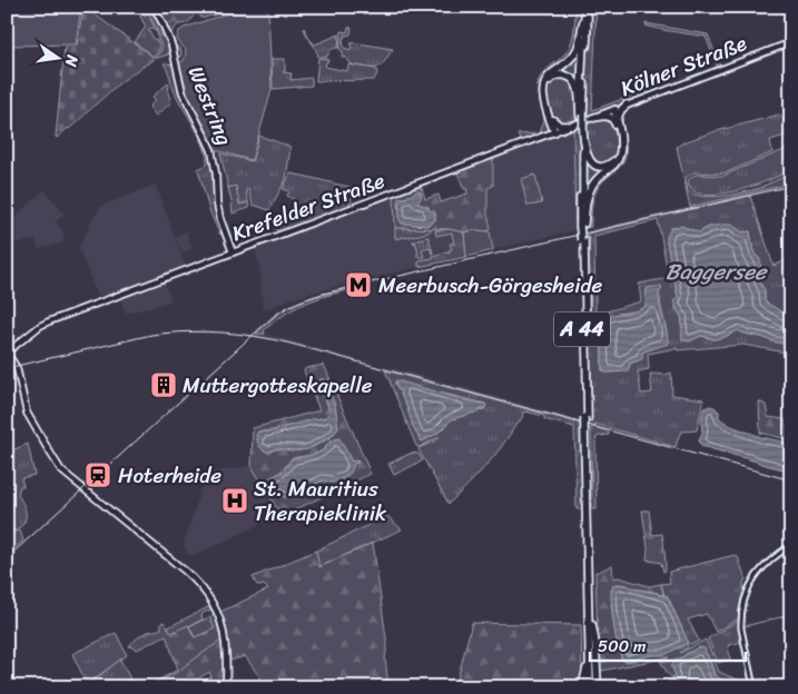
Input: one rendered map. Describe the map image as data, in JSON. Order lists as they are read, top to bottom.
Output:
{
  "streets": {
    "highway": ["A 44"],
    "main road": ["Kölner Straße", "Westring", "Krefelder Straße"]
  },
  "crossings": [
    ["Kölner Straße", "Krefelder Straße"],
    ["Kölner Straße", "A 44"],
    ["Westring", "Krefelder Straße"],
    ["Krefelder Straße", "A 44"]
  ],
  "water": ["Baggersee"],
  "places": {
    "metro station": ["Meerbusch-Görgesheide"],
    "building": ["Muttergotteskapelle"],
    "station": ["Hoterheide"],
    "hospital": ["St. Mauritius Therapieklinik"]
  },
  "scale_bar": "500 m",
  "north": "right"
}
